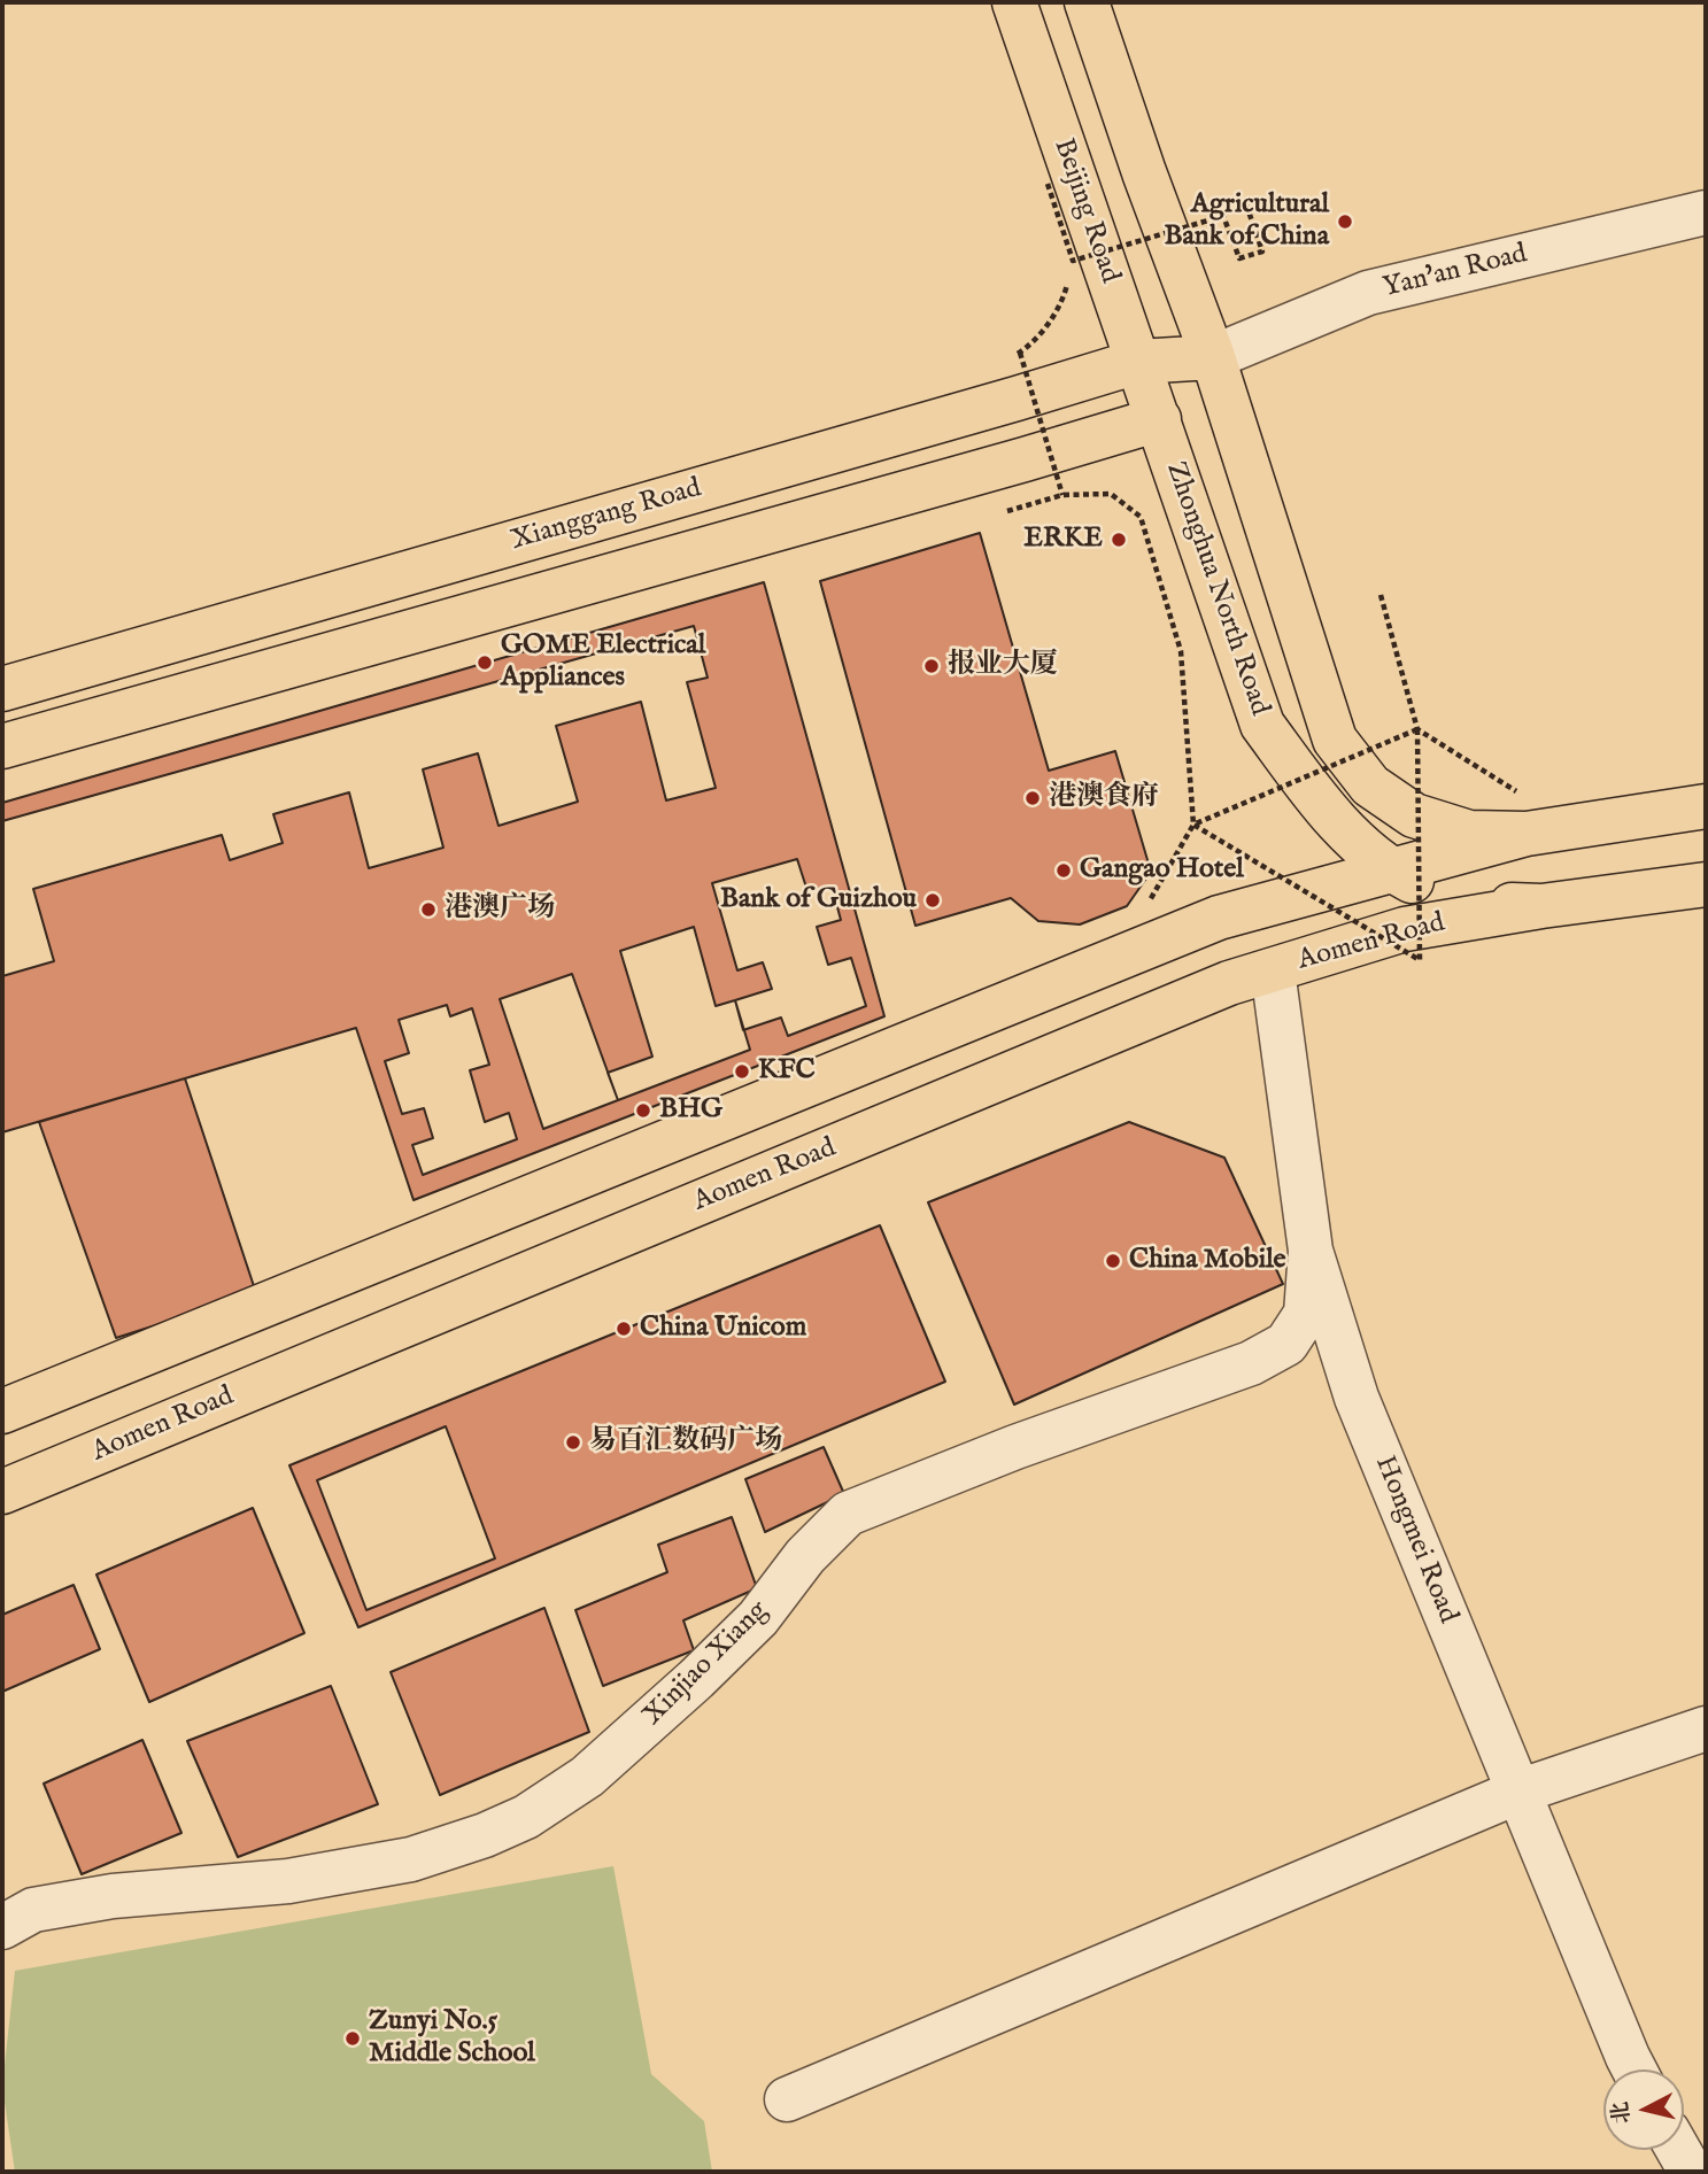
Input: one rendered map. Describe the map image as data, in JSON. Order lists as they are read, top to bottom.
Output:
{
  "streets": {
    "main road": [
      "Beijing Road",
      "Xianggang Road",
      "Zhonghua North Road",
      "Aomen Road"
    ],
    "street": ["Yan'an Road", "Hongmei Road", "Xinjiao Xiang"]
  },
  "crossings": [
    ["Beijing Road", "Xianggang Road"],
    ["Beijing Road", "Zhonghua North Road"],
    ["Yan'an Road", "Xianggang Road"],
    ["Xianggang Road", "Zhonghua North Road"],
    ["Zhonghua North Road", "Aomen Road"],
    ["Aomen Road", "Hongmei Road"],
    ["Hongmei Road", "Xinjiao Xiang"]
  ],
  "places": [
    "Agricultural Bank of China",
    "ERKE",
    "GOME Electrical Appliances",
    "报业大厦",
    "港澳食府",
    "Gangao Hotel",
    "Bank of Guizhou",
    "港澳广场",
    "KFC",
    "BHG",
    "China Mobile",
    "China Unicom",
    "易百汇数码广场",
    "Zunyi No.5 Middle School"
  ],
  "north": "left"
}
